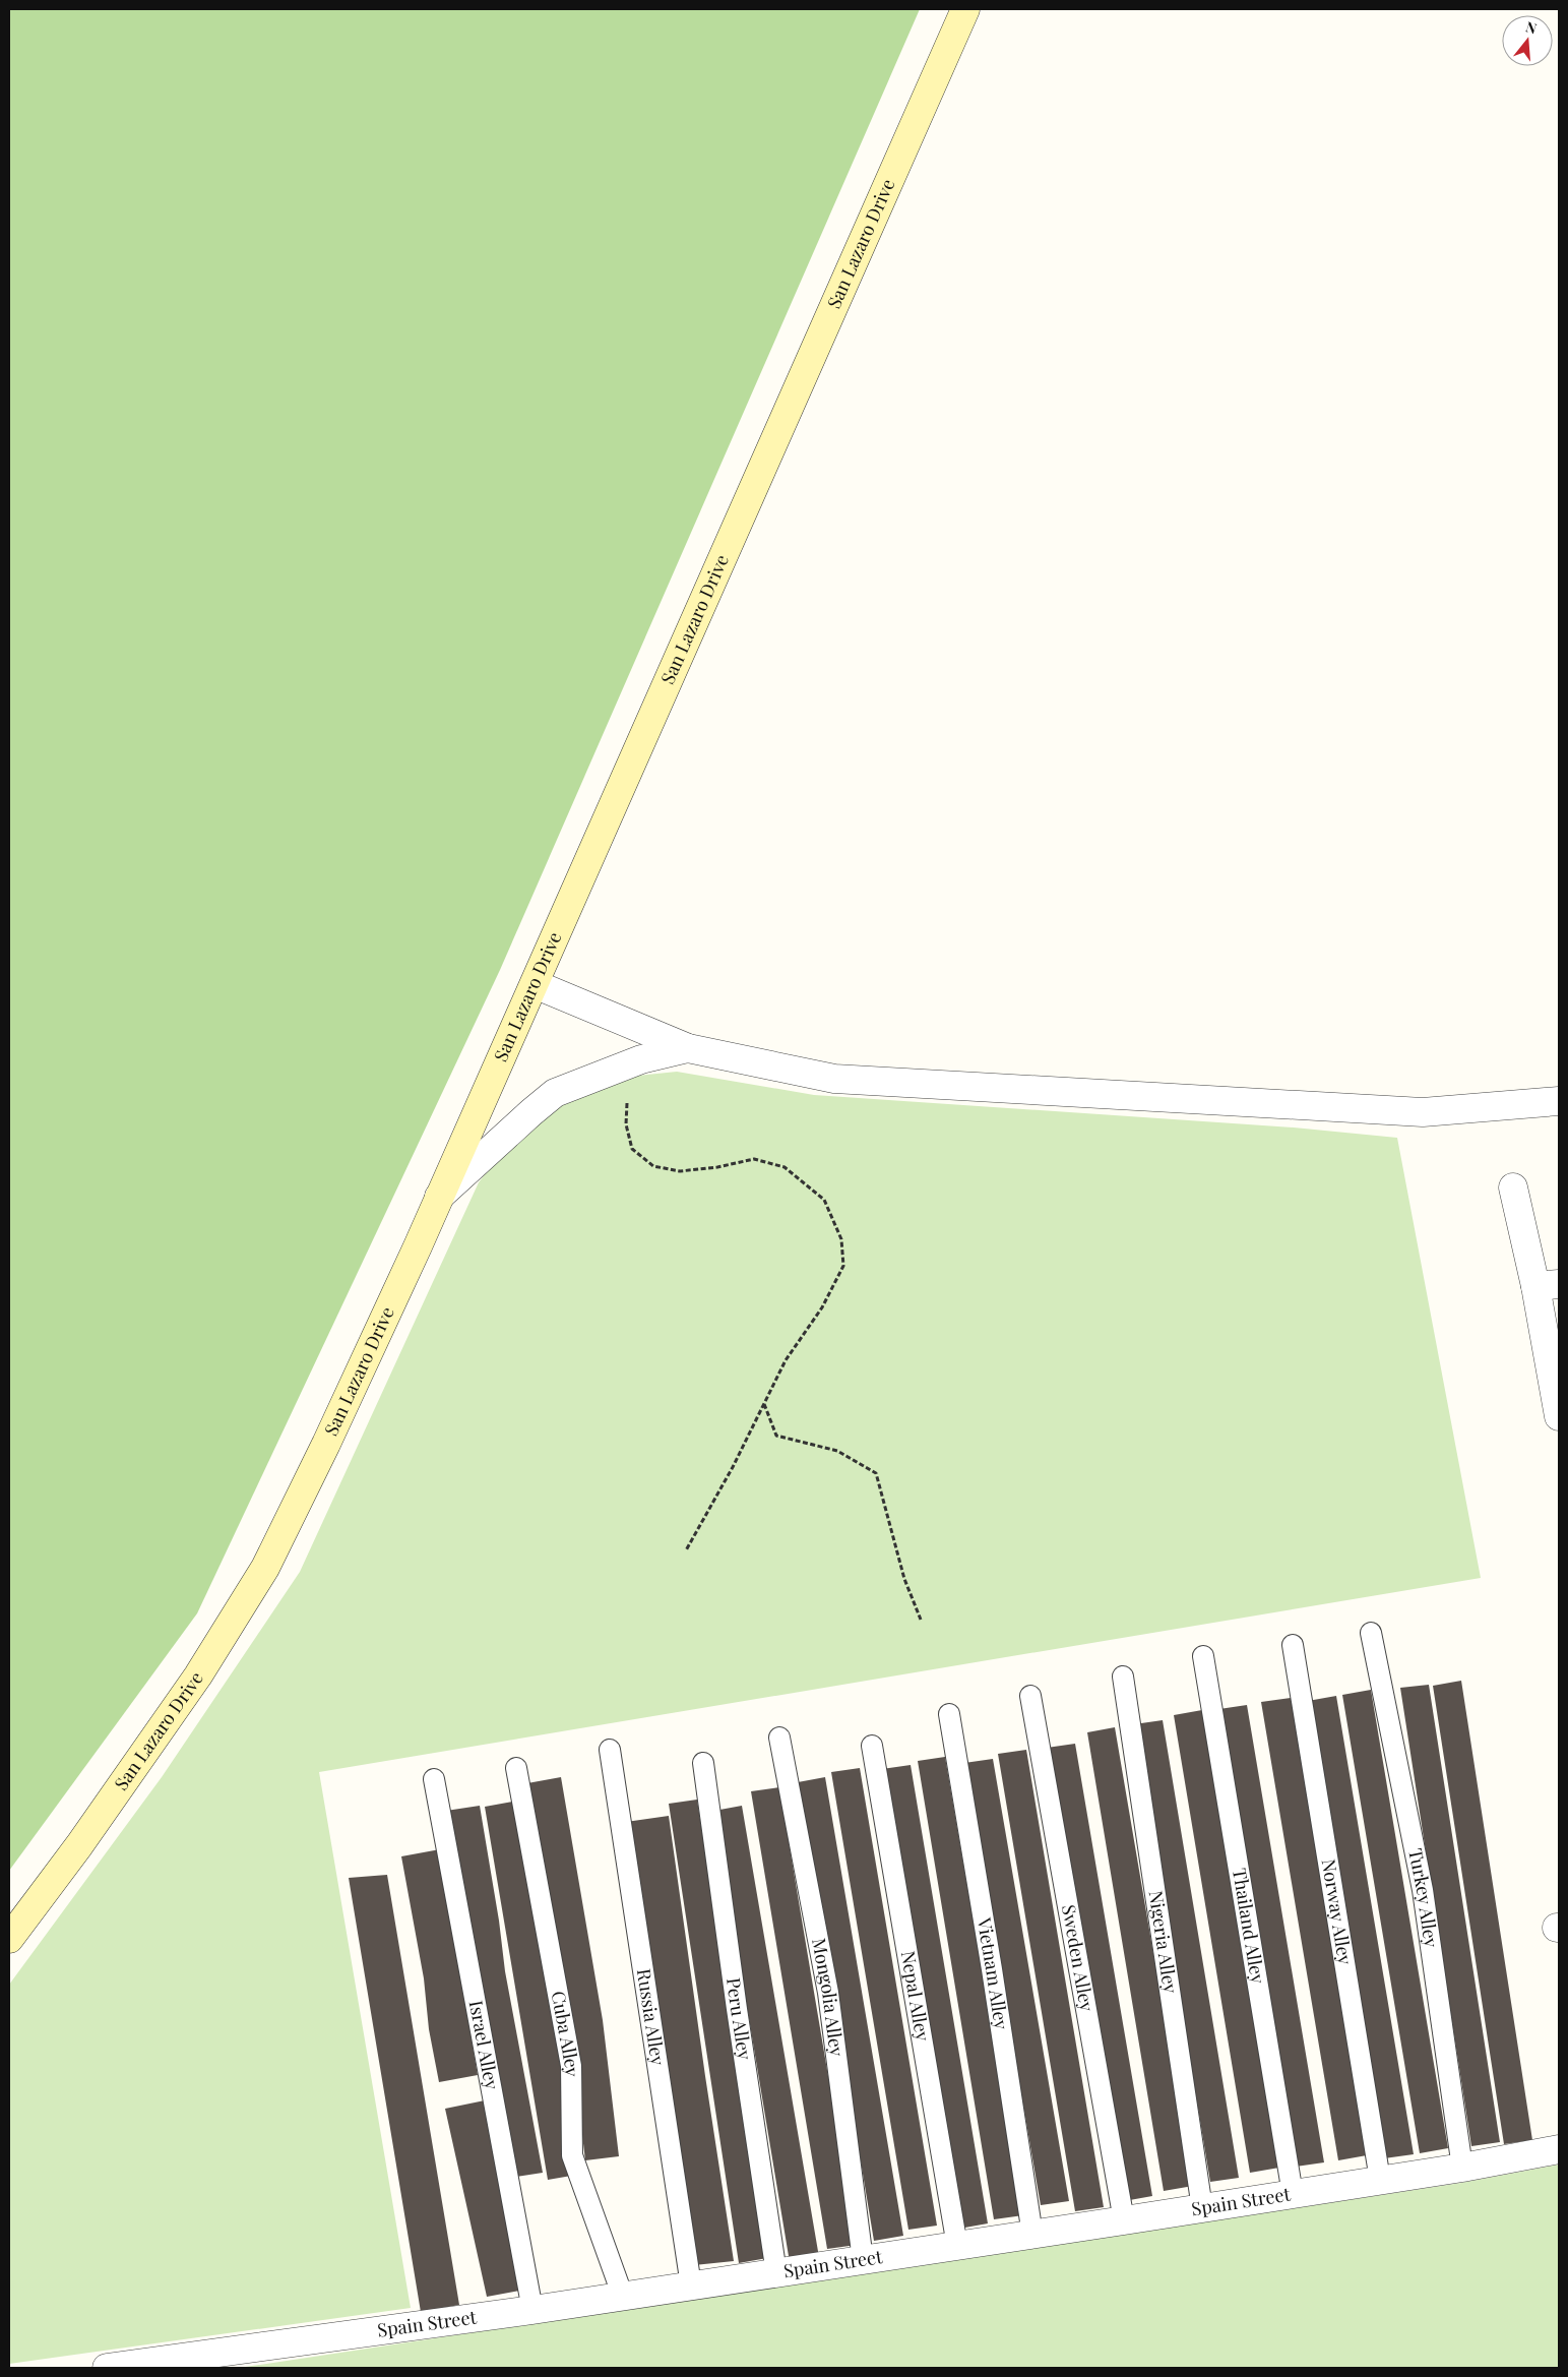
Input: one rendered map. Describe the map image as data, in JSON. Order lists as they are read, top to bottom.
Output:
{
  "streets": {
    "street": ["San Lazaro Drive", "Spain Street"],
    "lane": [
      "Turkey Alley",
      "Norway Alley",
      "Thailand Alley",
      "Nigeria Alley",
      "Sweden Alley",
      "Vietnam Alley",
      "Nepal Alley",
      "Mongolia Alley",
      "Russia Alley",
      "Peru Alley",
      "Cuba Alley",
      "Israel Alley"
    ]
  },
  "crossings": [
    ["Turkey Alley", "Spain Street"],
    ["Norway Alley", "Spain Street"],
    ["Thailand Alley", "Spain Street"],
    ["Nigeria Alley", "Spain Street"],
    ["Sweden Alley", "Spain Street"],
    ["Vietnam Alley", "Spain Street"],
    ["Nepal Alley", "Spain Street"],
    ["Mongolia Alley", "Spain Street"],
    ["Russia Alley", "Spain Street"],
    ["Peru Alley", "Spain Street"],
    ["Cuba Alley", "Spain Street"],
    ["Israel Alley", "Spain Street"]
  ],
  "north": "top"
}
